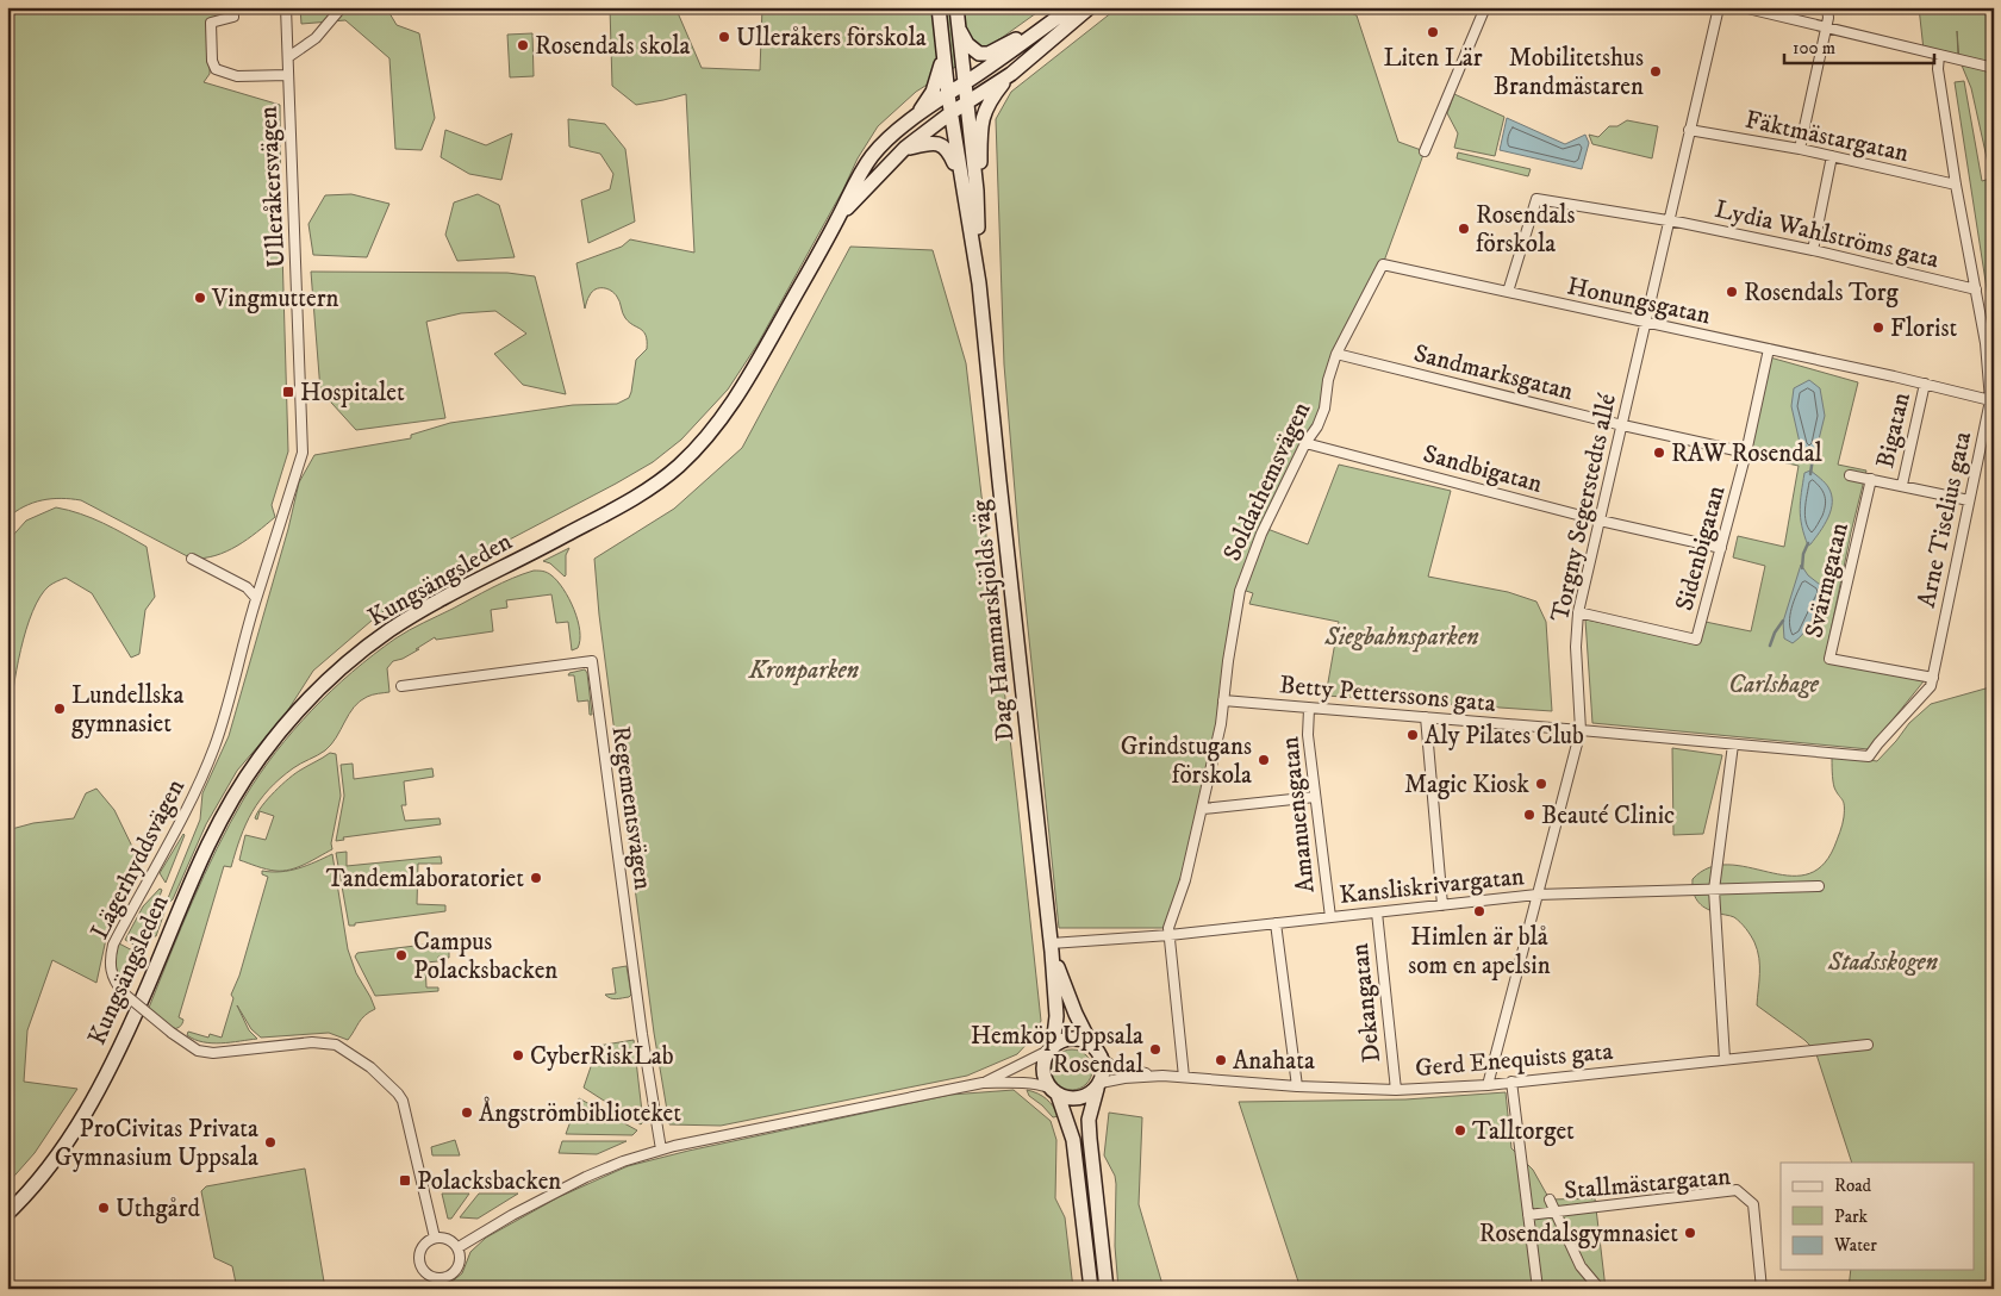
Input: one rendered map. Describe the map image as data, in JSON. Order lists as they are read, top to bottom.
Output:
{
  "streets": {
    "main road": ["Kungsängsleden", "Dag Hammarskjölds väg"],
    "street": [
      "Fäktmästargatan",
      "Ulleråkersvägen",
      "Lydia Wahlströms gata",
      "Honungsgatan",
      "Sandmarksgatan",
      "Bigatan",
      "Sandbigatan",
      "Soldathemsvägen",
      "Torgny Segerstedts allé",
      "Arne Tiselius gata",
      "Sidenbigatan",
      "Svärmgatan",
      "Betty Petterssons gata",
      "Regementsvägen",
      "Amanuensgatan",
      "Lägerhyddsvägen",
      "Kansliskrivargatan",
      "Dekangatan",
      "Gerd Enequists gata",
      "Stallmästargatan"
    ]
  },
  "crossings": [
    ["Fäktmästargatan", "Torgny Segerstedts allé"],
    ["Fäktmästargatan", "Arne Tiselius gata"],
    ["Ulleråkersvägen", "Lägerhyddsvägen"],
    ["Lydia Wahlströms gata", "Honungsgatan"],
    ["Lydia Wahlströms gata", "Torgny Segerstedts allé"],
    ["Lydia Wahlströms gata", "Arne Tiselius gata"],
    ["Honungsgatan", "Bigatan"],
    ["Honungsgatan", "Soldathemsvägen"],
    ["Honungsgatan", "Torgny Segerstedts allé"],
    ["Honungsgatan", "Arne Tiselius gata"],
    ["Honungsgatan", "Sidenbigatan"],
    ["Sandmarksgatan", "Soldathemsvägen"],
    ["Sandmarksgatan", "Torgny Segerstedts allé"],
    ["Sandmarksgatan", "Sidenbigatan"],
    ["Sandbigatan", "Soldathemsvägen"],
    ["Sandbigatan", "Torgny Segerstedts allé"],
    ["Sandbigatan", "Sidenbigatan"],
    ["Soldathemsvägen", "Betty Petterssons gata"],
    ["Soldathemsvägen", "Kansliskrivargatan"],
    ["Soldathemsvägen", "Gerd Enequists gata"],
    ["Torgny Segerstedts allé", "Sidenbigatan"],
    ["Torgny Segerstedts allé", "Betty Petterssons gata"],
    ["Torgny Segerstedts allé", "Kansliskrivargatan"],
    ["Torgny Segerstedts allé", "Gerd Enequists gata"],
    ["Arne Tiselius gata", "Svärmgatan"],
    ["Arne Tiselius gata", "Betty Petterssons gata"],
    ["Kungsängsleden", "Dag Hammarskjölds väg"],
    ["Dag Hammarskjölds väg", "Kansliskrivargatan"],
    ["Dag Hammarskjölds väg", "Gerd Enequists gata"],
    ["Betty Petterssons gata", "Amanuensgatan"],
    ["Amanuensgatan", "Kansliskrivargatan"],
    ["Kansliskrivargatan", "Dekangatan"],
    ["Dekangatan", "Gerd Enequists gata"]
  ],
  "parks": [
    "Siegbahnsparken",
    "Kronparken",
    "Carlshage",
    "Stadsskogen"
  ],
  "places": {
    "other": [
      "Liten Lär",
      "Ulleråkers förskola",
      "Rosendals skola",
      "Mobilitetshus Brandmästaren",
      "Rosendals förskola",
      "Rosendals Torg",
      "Vingmuttern",
      "Florist",
      "RAW Rosendal",
      "Lundellska gymnasiet",
      "Aly Pilates Club",
      "Grindstugans förskola",
      "Magic Kiosk",
      "Beauté Clinic",
      "Tandemlaboratoriet",
      "Himlen är blå som en apelsin",
      "Campus Polacksbacken",
      "Hemköp Uppsala Rosendal",
      "CyberRiskLab",
      "Anahata",
      "Ångströmbiblioteket",
      "Talltorget",
      "ProCivitas Privata Gymnasium Uppsala",
      "Uthgård",
      "Rosendalsgymnasiet"
    ],
    "transit": ["Hospitalet", "Polacksbacken"]
  },
  "legend": ["Road", "Park", "Water"],
  "scale_bar": "100 m"
}
